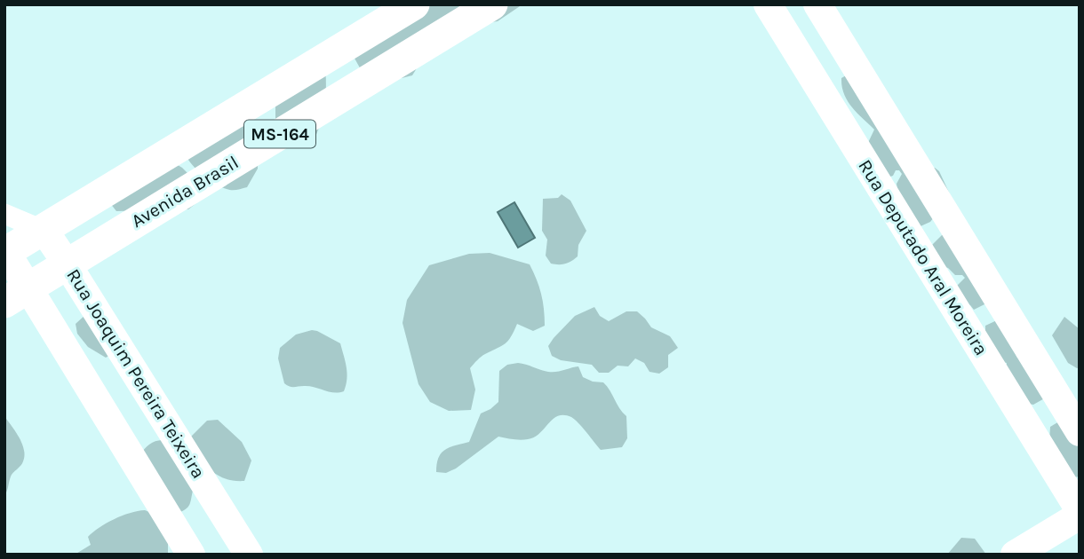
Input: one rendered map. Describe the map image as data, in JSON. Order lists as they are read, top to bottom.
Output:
{
  "streets": {
    "main road": [
      "MS-164",
      "Avenida Brasil",
      "Rua Deputado Aral Moreira",
      "Rua Joaquim Pereira Teixeira"
    ]
  },
  "crossings": [
    ["MS-164", "Rua Joaquim Pereira Teixeira"],
    ["Avenida Brasil", "Rua Joaquim Pereira Teixeira"]
  ]
}
